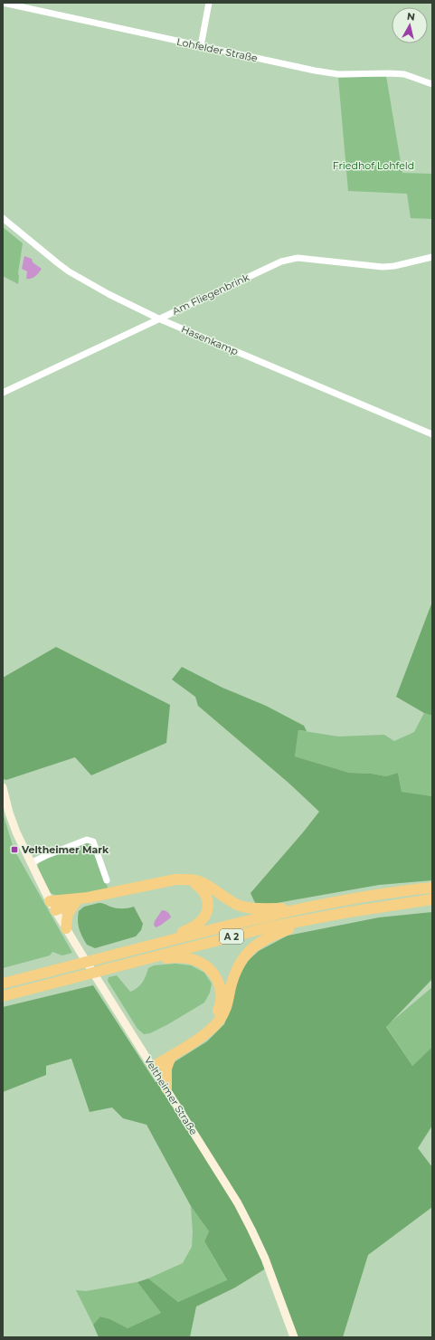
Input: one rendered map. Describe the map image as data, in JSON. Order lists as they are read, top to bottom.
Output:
{
  "streets": {
    "highway": ["A 2"],
    "main road": ["Veltheimer Straße"],
    "street": ["Lohfelder Straße", "Am Fliegenbrink", "Hasenkamp"]
  },
  "crossings": [
    ["Am Fliegenbrink", "Hasenkamp"]
  ],
  "parks": ["Friedhof Lohfeld"],
  "places": {
    "transit": ["Veltheimer Mark"]
  },
  "north": "top"
}
